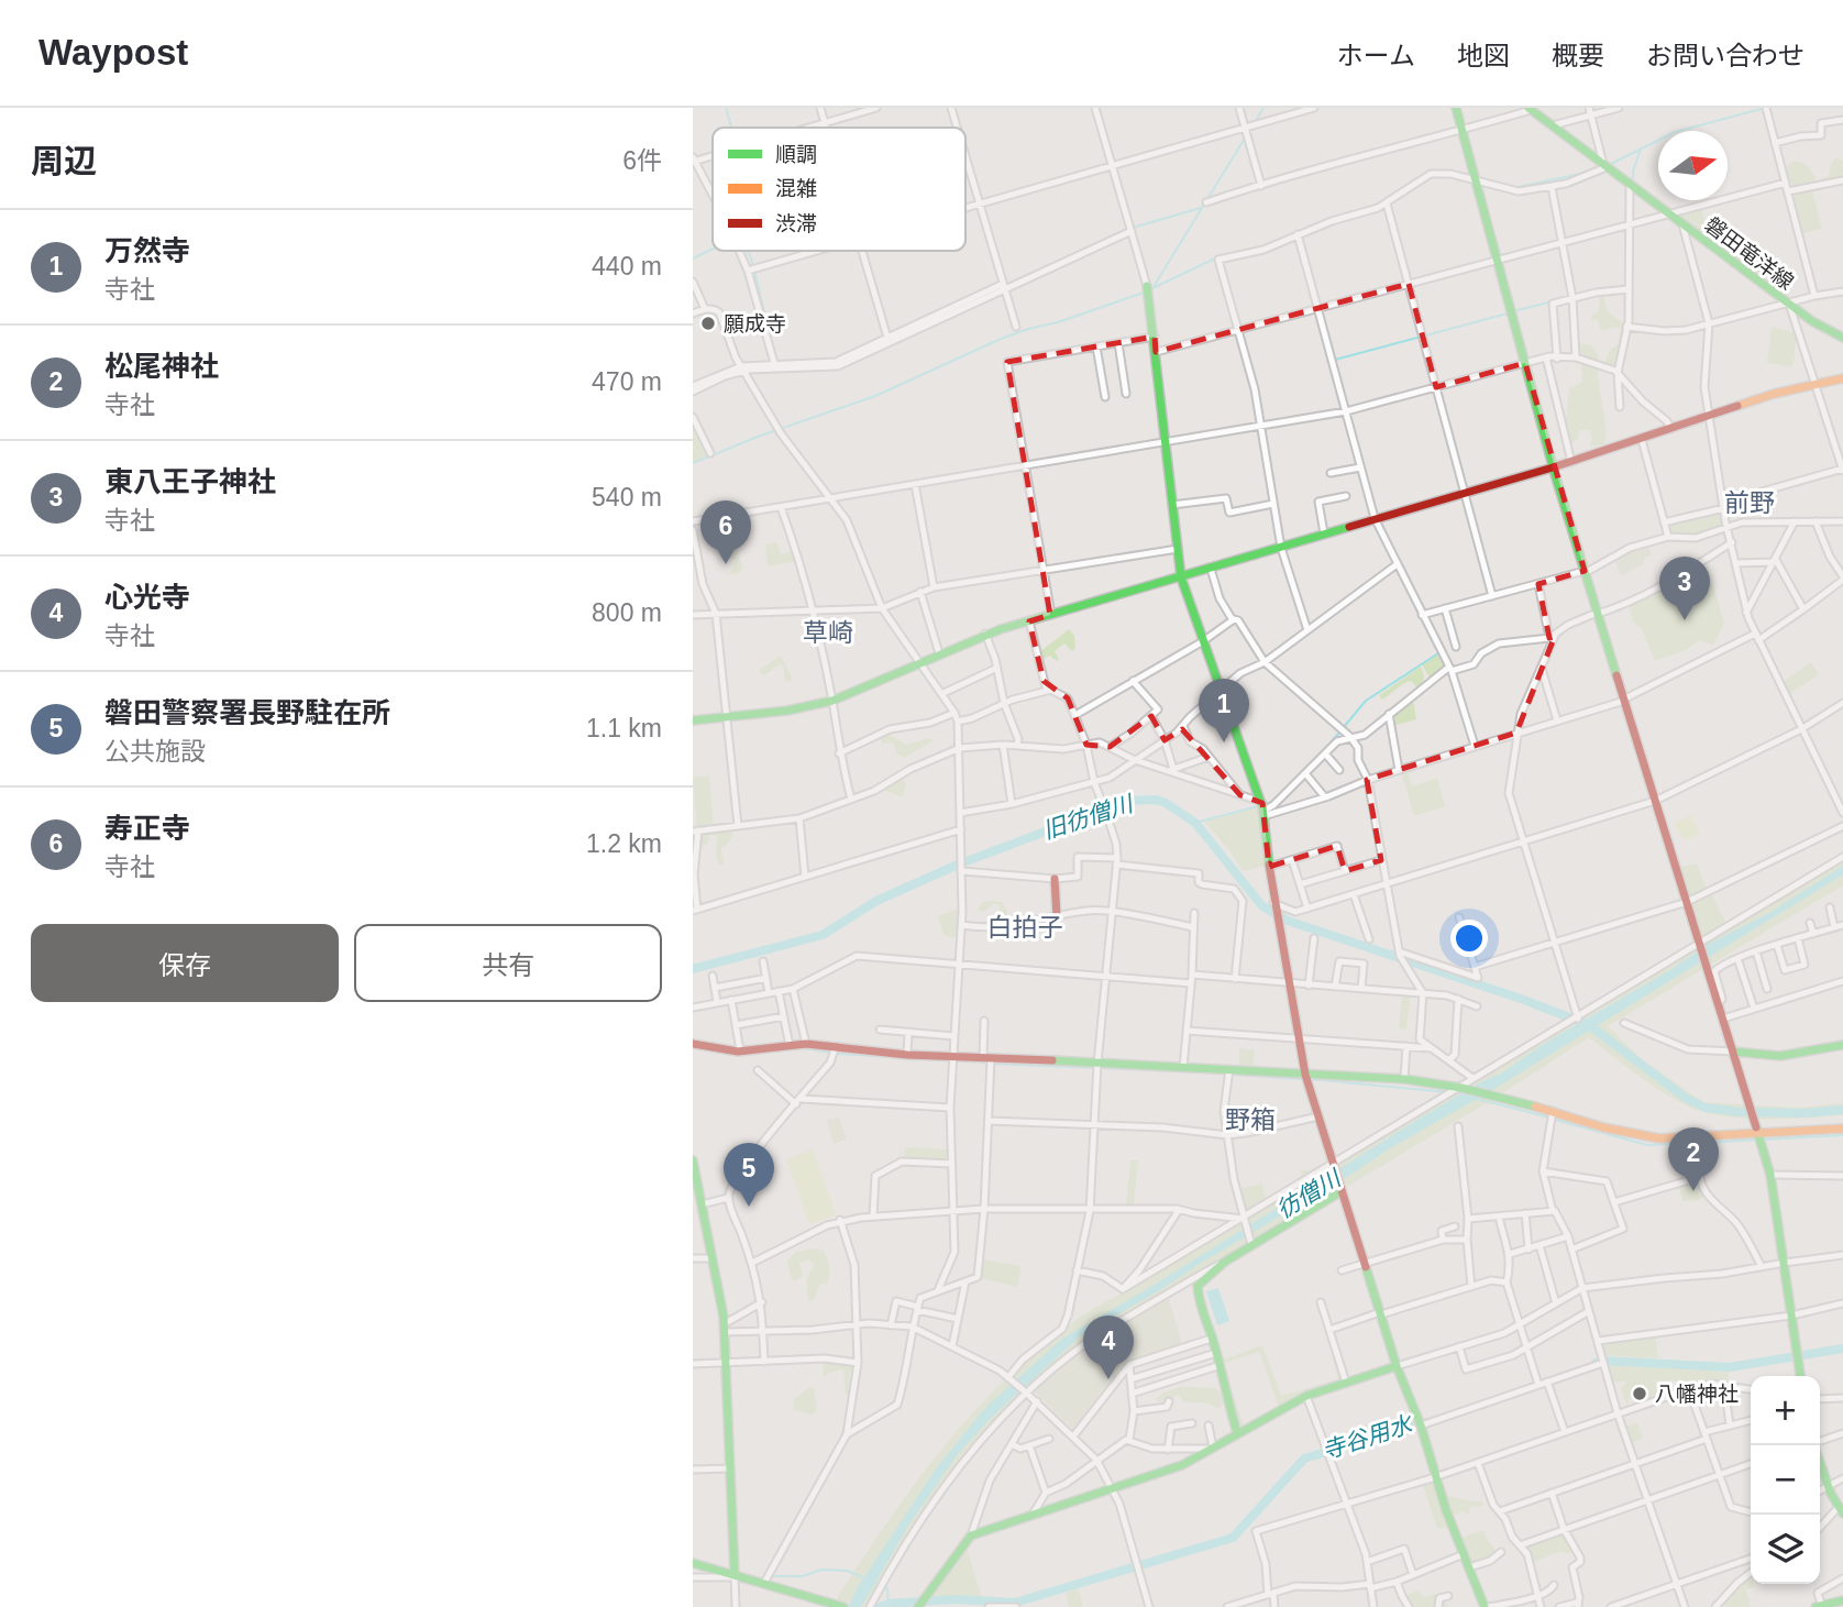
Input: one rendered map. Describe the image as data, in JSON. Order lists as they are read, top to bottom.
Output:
{
  "streets": {
    "street": ["磐田竜洋線"]
  },
  "districts": [
    "前野",
    "草崎",
    "白拍子",
    "野箱"
  ],
  "water": ["旧彷僧川", "彷僧川", "寺谷用水"],
  "places": ["願成寺", "八幡神社"],
  "legend": ["順調", "混雑", "渋滞"],
  "north": "right",
  "page": {
    "header": "Waypost",
    "nav": [
      "ホーム",
      "地図",
      "概要",
      "お問い合わせ"
    ],
    "heading": ["周辺", "6件"],
    "list": [
      {
        "mark": "1",
        "name": "万然寺",
        "note": "寺社",
        "value": "440 m"
      },
      {
        "mark": "2",
        "name": "松尾神社",
        "note": "寺社",
        "value": "470 m"
      },
      {
        "mark": "3",
        "name": "東八王子神社",
        "note": "寺社",
        "value": "540 m"
      },
      {
        "mark": "4",
        "name": "心光寺",
        "note": "寺社",
        "value": "800 m"
      },
      {
        "mark": "5",
        "name": "磐田警察署長野駐在所",
        "note": "公共施設",
        "value": "1.1 km"
      },
      {
        "mark": "6",
        "name": "寿正寺",
        "note": "寺社",
        "value": "1.2 km"
      }
    ],
    "pins": [
      "6",
      "3",
      "1",
      "2",
      "5",
      "4"
    ],
    "buttons": ["保存", "共有"],
    "map_buttons": ["+", "−"]
  }
}
